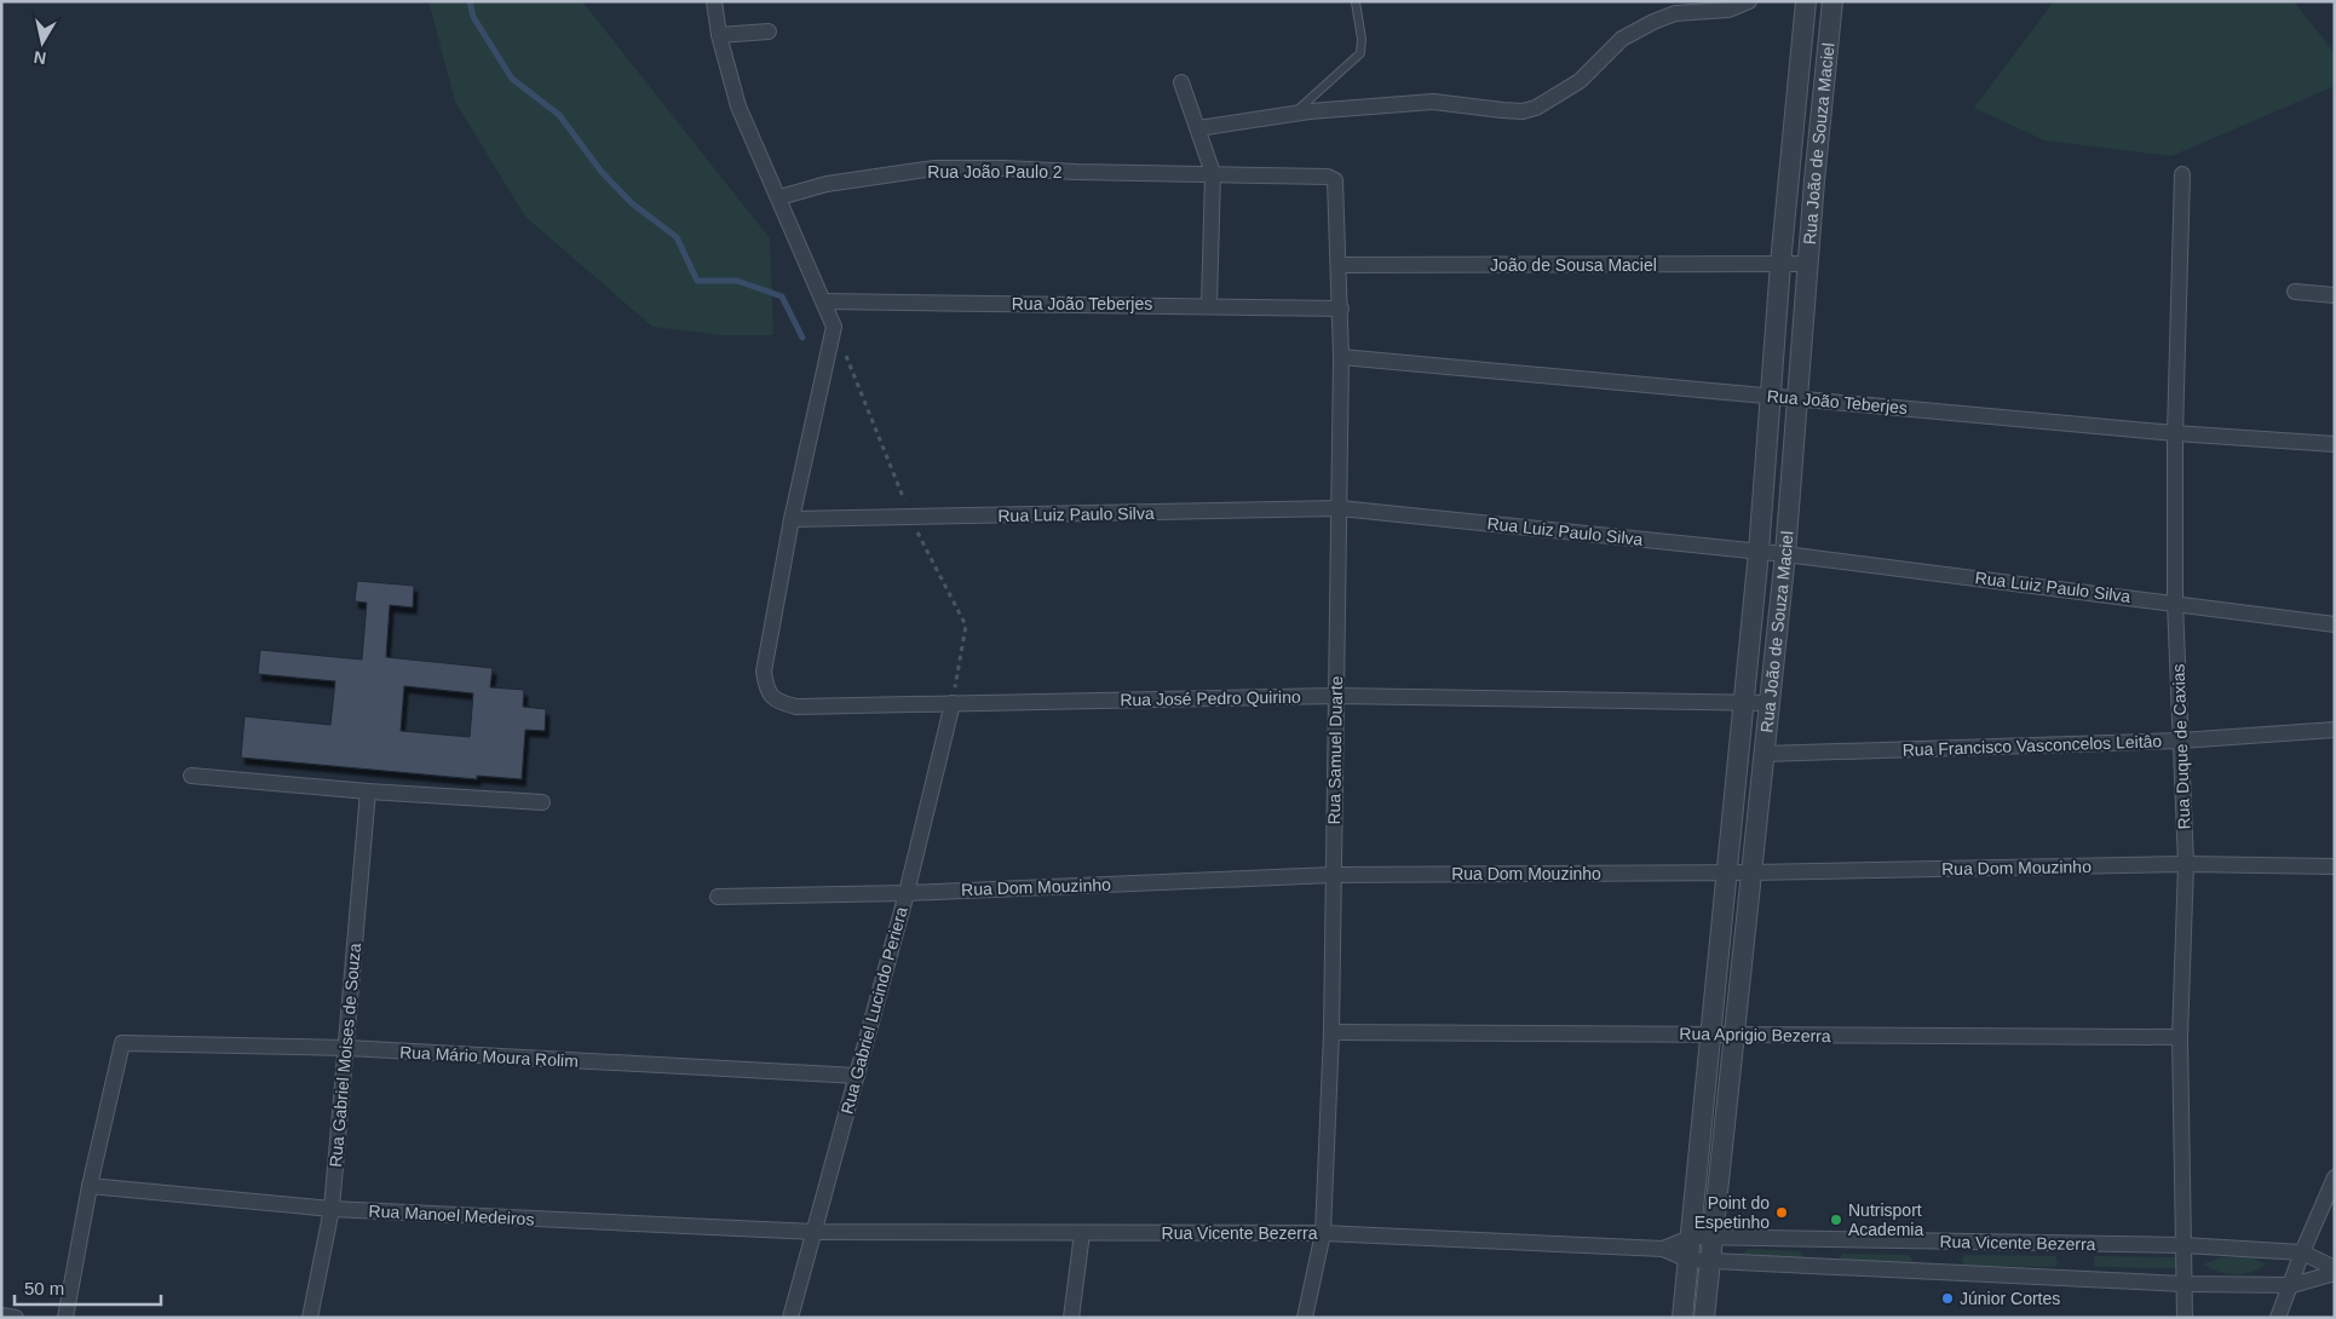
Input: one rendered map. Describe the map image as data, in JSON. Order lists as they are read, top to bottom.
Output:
{
  "streets": {
    "street": [
      "Rua João de Souza Maciel",
      "Rua João Paulo 2",
      "João de Sousa Maciel",
      "Rua João Teberjes",
      "Rua Luiz Paulo Silva",
      "Rua José Pedro Quirino",
      "Rua Francisco Vasconcelos Leitâo",
      "Rua Duque de Caxias",
      "Rua Samuel Duarte",
      "Rua Dom Mouzinho",
      "Rua Gabriel Lucindo Periera",
      "Rua Aprigio Bezerra",
      "Rua Gabriel Moises de Souza",
      "Rua Mário Moura Rolim",
      "Rua Manoel Medeiros",
      "Rua Vicente Bezerra"
    ]
  },
  "crossings": [
    ["Rua João de Souza Maciel", "João de Sousa Maciel"],
    ["Rua João de Souza Maciel", "Rua João Teberjes"],
    ["Rua João de Souza Maciel", "Rua Luiz Paulo Silva"],
    ["Rua João de Souza Maciel", "Rua José Pedro Quirino"],
    ["Rua João de Souza Maciel", "Rua Francisco Vasconcelos Leitâo"],
    ["Rua João de Souza Maciel", "Rua Dom Mouzinho"],
    ["Rua João de Souza Maciel", "Rua Aprigio Bezerra"],
    ["Rua João de Souza Maciel", "Rua Vicente Bezerra"],
    ["Rua João Paulo 2", "Rua Samuel Duarte"],
    ["João de Sousa Maciel", "Rua Samuel Duarte"],
    ["Rua João Teberjes", "Rua Duque de Caxias"],
    ["Rua João Teberjes", "Rua Samuel Duarte"],
    ["Rua Luiz Paulo Silva", "Rua José Pedro Quirino"],
    ["Rua Luiz Paulo Silva", "Rua Duque de Caxias"],
    ["Rua Luiz Paulo Silva", "Rua Samuel Duarte"],
    ["Rua José Pedro Quirino", "Rua Samuel Duarte"],
    ["Rua José Pedro Quirino", "Rua Gabriel Lucindo Periera"],
    ["Rua Francisco Vasconcelos Leitâo", "Rua Duque de Caxias"],
    ["Rua Duque de Caxias", "Rua Dom Mouzinho"],
    ["Rua Duque de Caxias", "Rua Aprigio Bezerra"],
    ["Rua Duque de Caxias", "Rua Vicente Bezerra"],
    ["Rua Samuel Duarte", "Rua Dom Mouzinho"],
    ["Rua Samuel Duarte", "Rua Aprigio Bezerra"],
    ["Rua Samuel Duarte", "Rua Vicente Bezerra"],
    ["Rua Dom Mouzinho", "Rua Gabriel Lucindo Periera"],
    ["Rua Gabriel Lucindo Periera", "Rua Mário Moura Rolim"],
    ["Rua Gabriel Lucindo Periera", "Rua Manoel Medeiros"],
    ["Rua Gabriel Lucindo Periera", "Rua Vicente Bezerra"],
    ["Rua Gabriel Moises de Souza", "Rua Mário Moura Rolim"],
    ["Rua Gabriel Moises de Souza", "Rua Manoel Medeiros"],
    ["Rua Mário Moura Rolim", "Rua Manoel Medeiros"],
    ["Rua Manoel Medeiros", "Rua Vicente Bezerra"]
  ],
  "places": ["Point do Espetinho", "Nutrisport Academia", "Júnior Cortes"],
  "scale_bar": "50 m",
  "north": "bottom"
}
